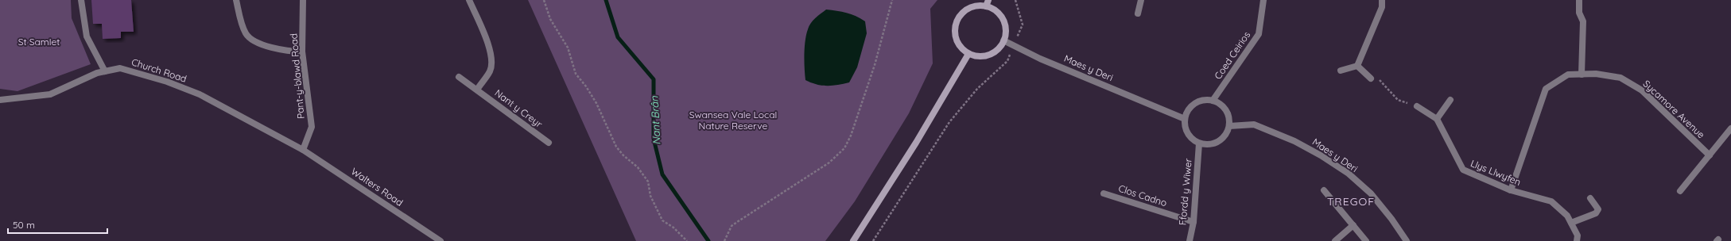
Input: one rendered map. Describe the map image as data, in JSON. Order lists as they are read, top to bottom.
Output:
{
  "streets": {
    "street": [
      "Coed Ceirios",
      "Maes y Deri",
      "Church Road",
      "Pant-y-blawd Road",
      "Nant y Creyr",
      "Sycamore Avenue",
      "Llys Llwyfen",
      "Walters Road",
      "Ffordd y Wiwer",
      "Clos Cadno"
    ]
  },
  "crossings": [
    ["Coed Ceirios", "Maes y Deri"],
    ["Coed Ceirios", "Ffordd y Wiwer"],
    ["Maes y Deri", "Ffordd y Wiwer"],
    ["Church Road", "Pant-y-blawd Road"],
    ["Church Road", "Walters Road"],
    ["Pant-y-blawd Road", "Walters Road"],
    ["Sycamore Avenue", "Llys Llwyfen"],
    ["Ffordd y Wiwer", "Clos Cadno"]
  ],
  "districts": ["TREGOF"],
  "water": ["Nant Brân"],
  "parks": ["St Samlet", "Swansea Vale Local Nature Reserve"],
  "scale_bar": "50 m"
}
